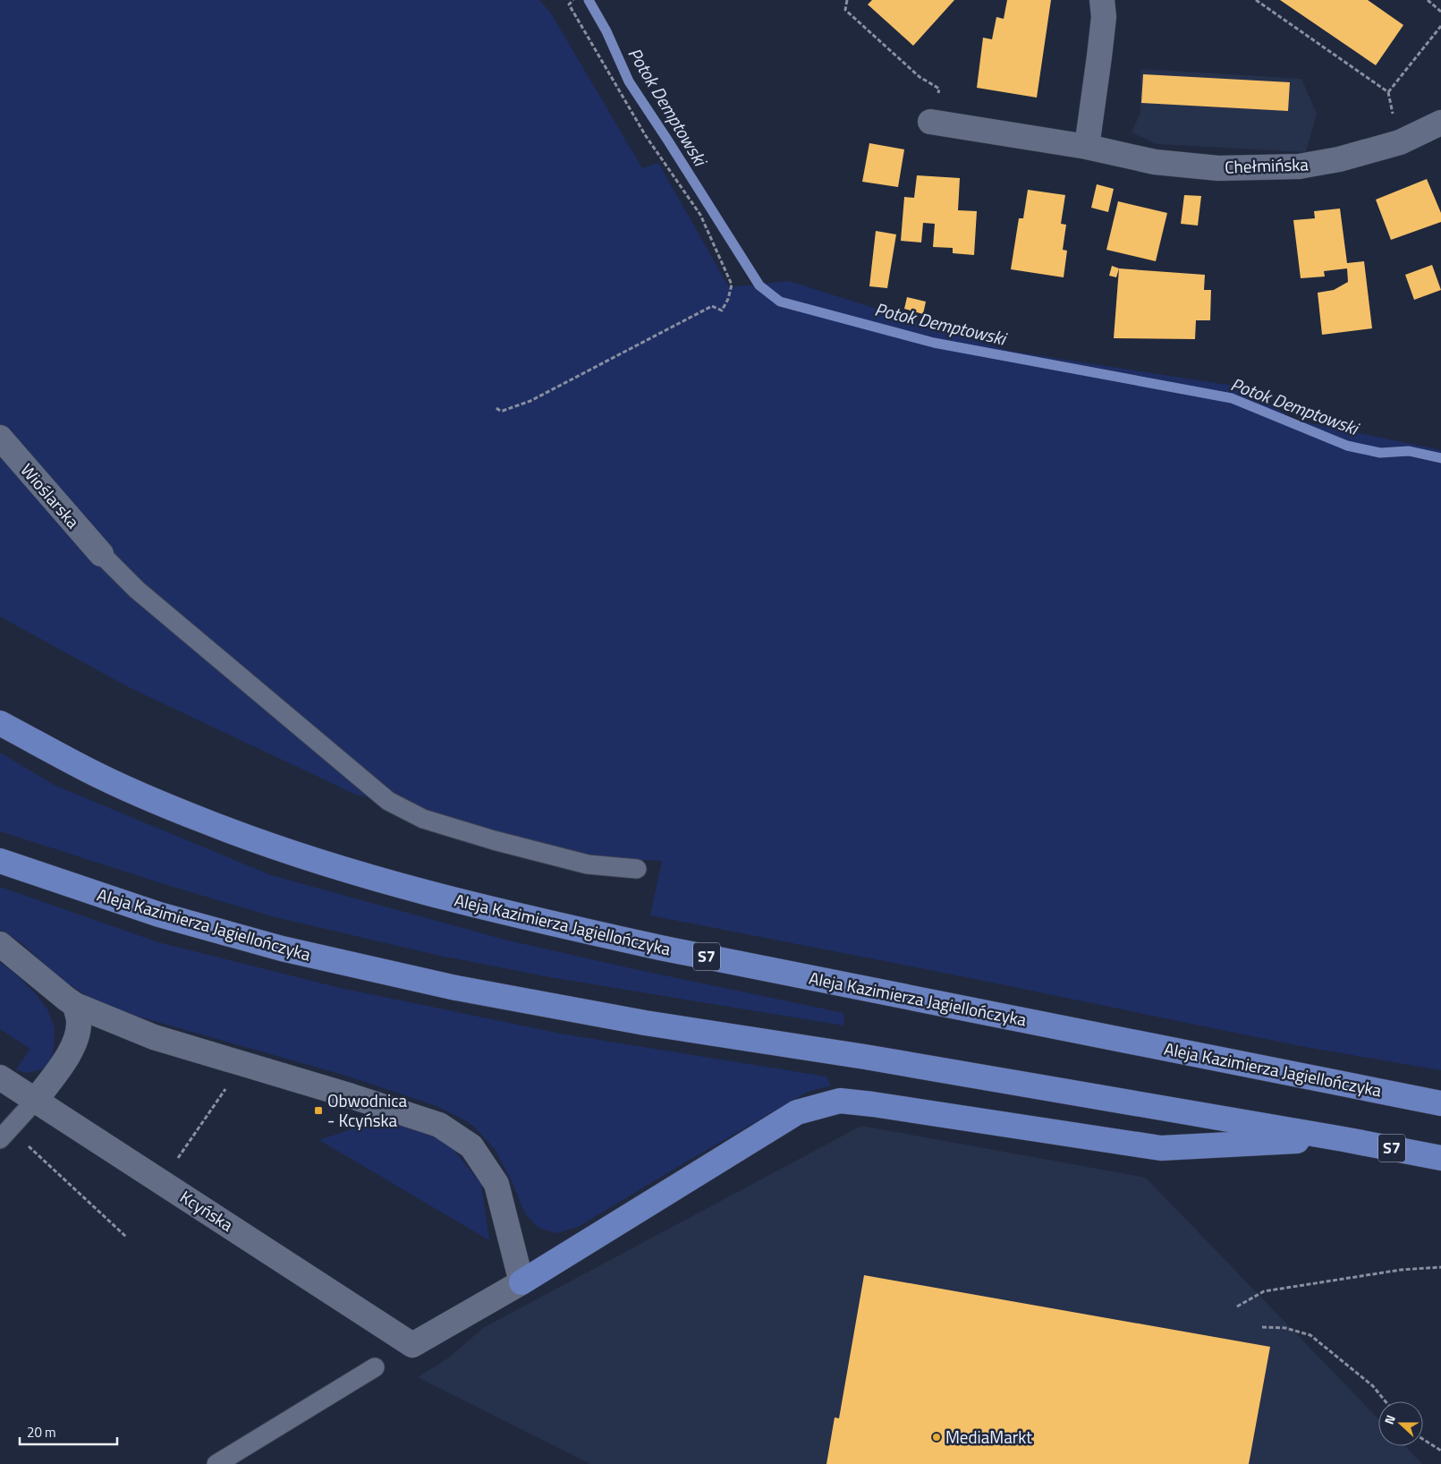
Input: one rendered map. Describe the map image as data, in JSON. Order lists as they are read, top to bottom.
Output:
{
  "streets": {
    "highway": ["Aleja Kazimierza Jagiellończyka", "S7"],
    "street": ["Chełmińska", "Wioślarska", "Kcyńska"]
  },
  "water": ["Potok Demptowski"],
  "places": {
    "transit": ["Obwodnica - Kcyńska"],
    "other": ["MediaMarkt"]
  },
  "scale_bar": "20 m",
  "north": "left"
}
